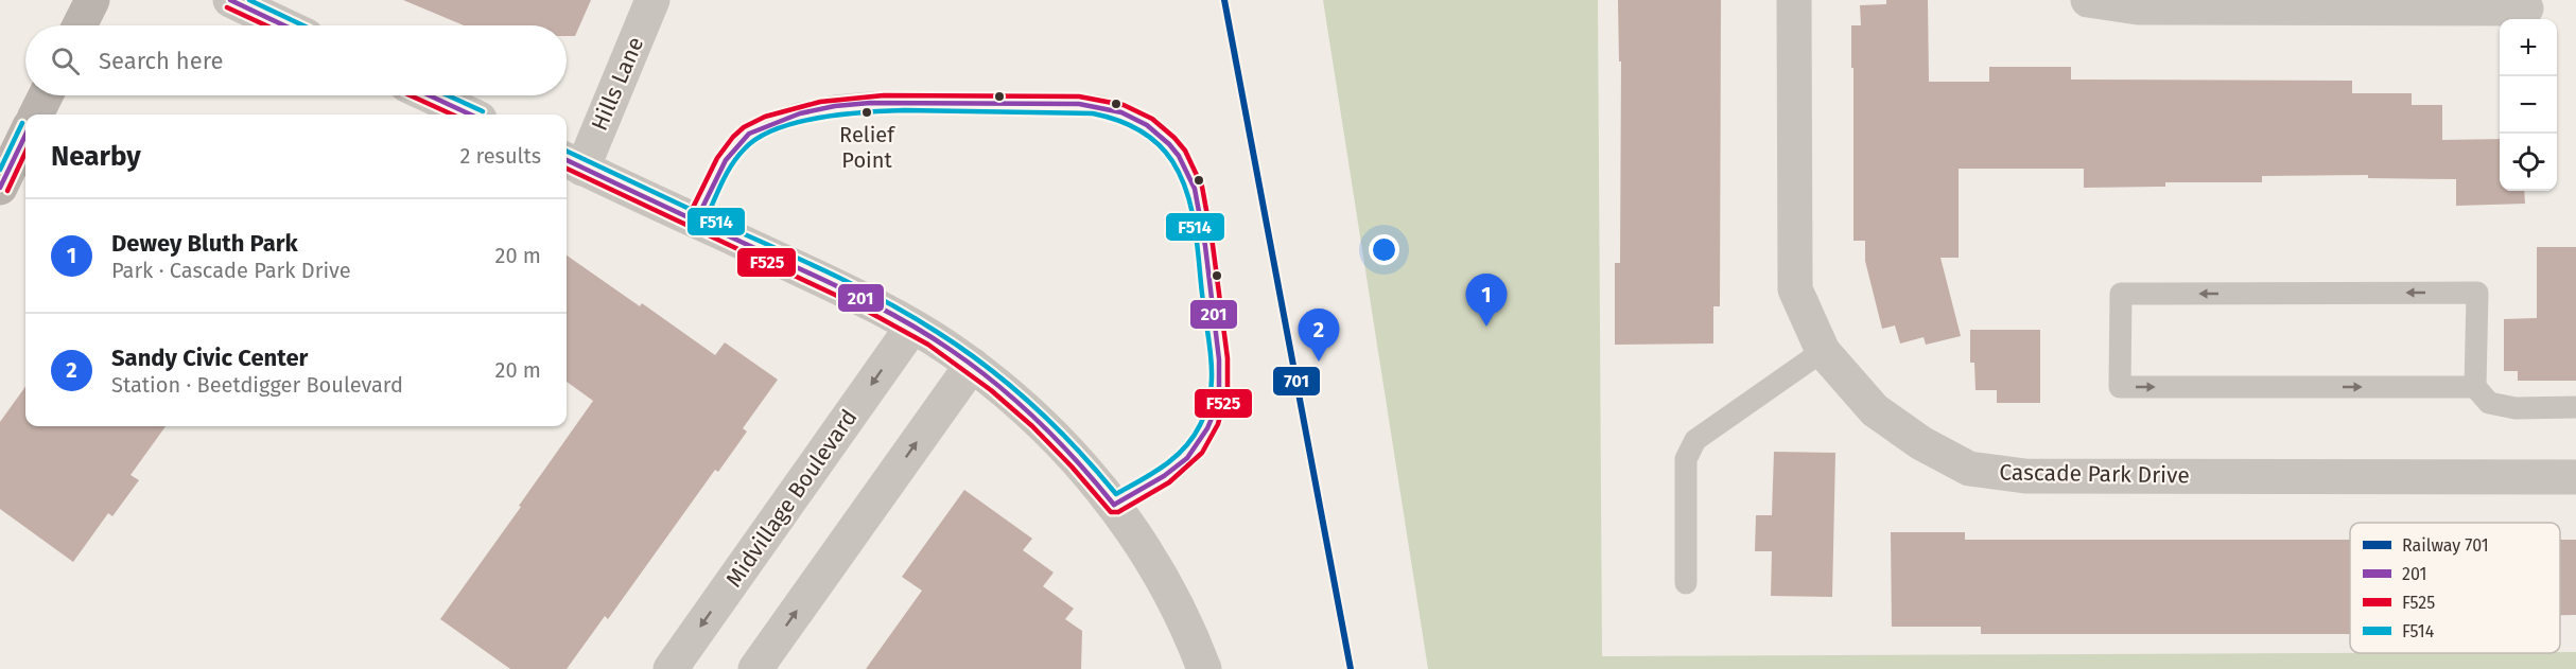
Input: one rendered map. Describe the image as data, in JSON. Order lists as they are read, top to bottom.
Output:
{
  "streets": {
    "street": ["Hills Lane", "Cascade Park Drive", "Midvillage Boulevard"]
  },
  "places": ["Relief Point"],
  "lines": [
    "rail line 701",
    "transit line 201",
    "transit line F514",
    "transit line F525"
  ],
  "legend": [
    "Railway 701",
    "201",
    "F525",
    "F514"
  ],
  "page": {
    "map_buttons": ["+", "−"],
    "search": "Search here",
    "heading": ["Nearby", "2 results"],
    "list": [
      {
        "mark": "1",
        "name": "Dewey Bluth Park",
        "note": "Park · Cascade Park Drive",
        "value": "20 m"
      },
      {
        "mark": "2",
        "name": "Sandy Civic Center",
        "note": "Station · Beetdigger Boulevard",
        "value": "20 m"
      }
    ],
    "pins": ["1", "2"]
  }
}
